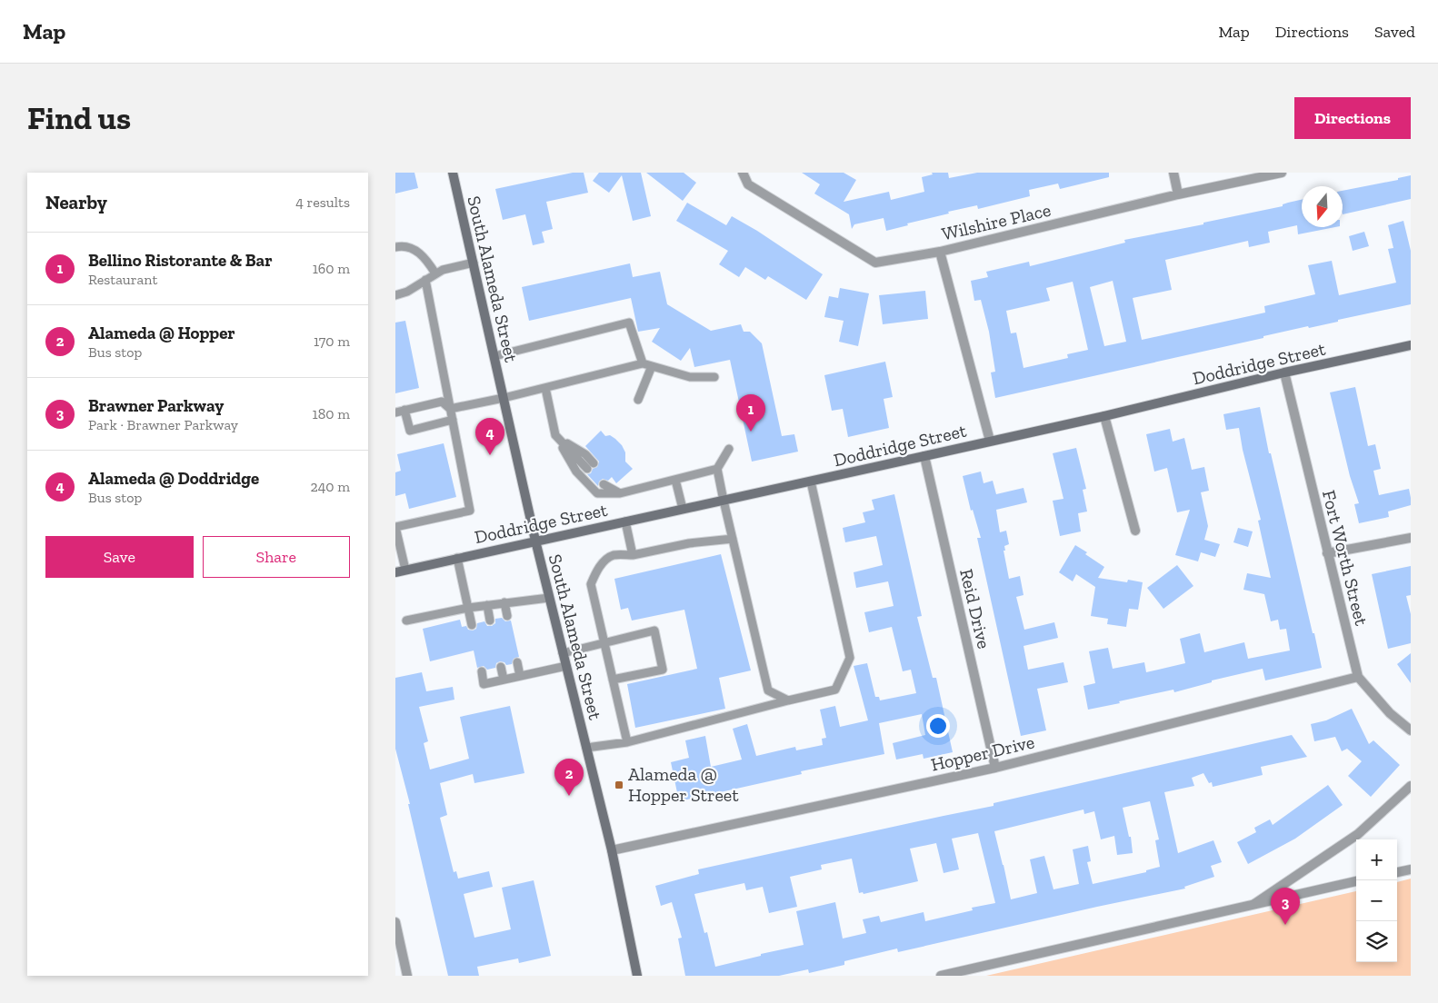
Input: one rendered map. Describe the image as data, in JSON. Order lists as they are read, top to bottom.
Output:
{
  "streets": {
    "main road": ["South Alameda Street", "Doddridge Street"],
    "street": [
      "Wilshire Place",
      "Fort Worth Street",
      "Reid Drive",
      "Hopper Drive"
    ]
  },
  "crossings": [
    ["South Alameda Street", "Doddridge Street"],
    ["South Alameda Street", "Hopper Drive"],
    ["Doddridge Street", "Fort Worth Street"],
    ["Doddridge Street", "Reid Drive"],
    ["Fort Worth Street", "Hopper Drive"],
    ["Reid Drive", "Hopper Drive"]
  ],
  "places": {
    "transit": ["Alameda @ Hopper Street"]
  },
  "north": "bottom",
  "page": {
    "header": "Map",
    "nav": ["Map", "Directions", "Saved"],
    "buttons": [
      "Directions",
      ["Save", "Share"]
    ],
    "title": "Find us",
    "heading": ["Nearby", "4 results"],
    "list": [
      {
        "mark": "1",
        "name": "Bellino Ristorante & Bar",
        "note": "Restaurant",
        "value": "160 m"
      },
      {
        "mark": "2",
        "name": "Alameda @ Hopper",
        "note": "Bus stop",
        "value": "170 m"
      },
      {
        "mark": "3",
        "name": "Brawner Parkway",
        "note": "Park · Brawner Parkway",
        "value": "180 m"
      },
      {
        "mark": "4",
        "name": "Alameda @ Doddridge",
        "note": "Bus stop",
        "value": "240 m"
      }
    ],
    "pins": [
      "1",
      "4",
      "2",
      "3"
    ],
    "map_buttons": ["+", "−"]
  }
}
